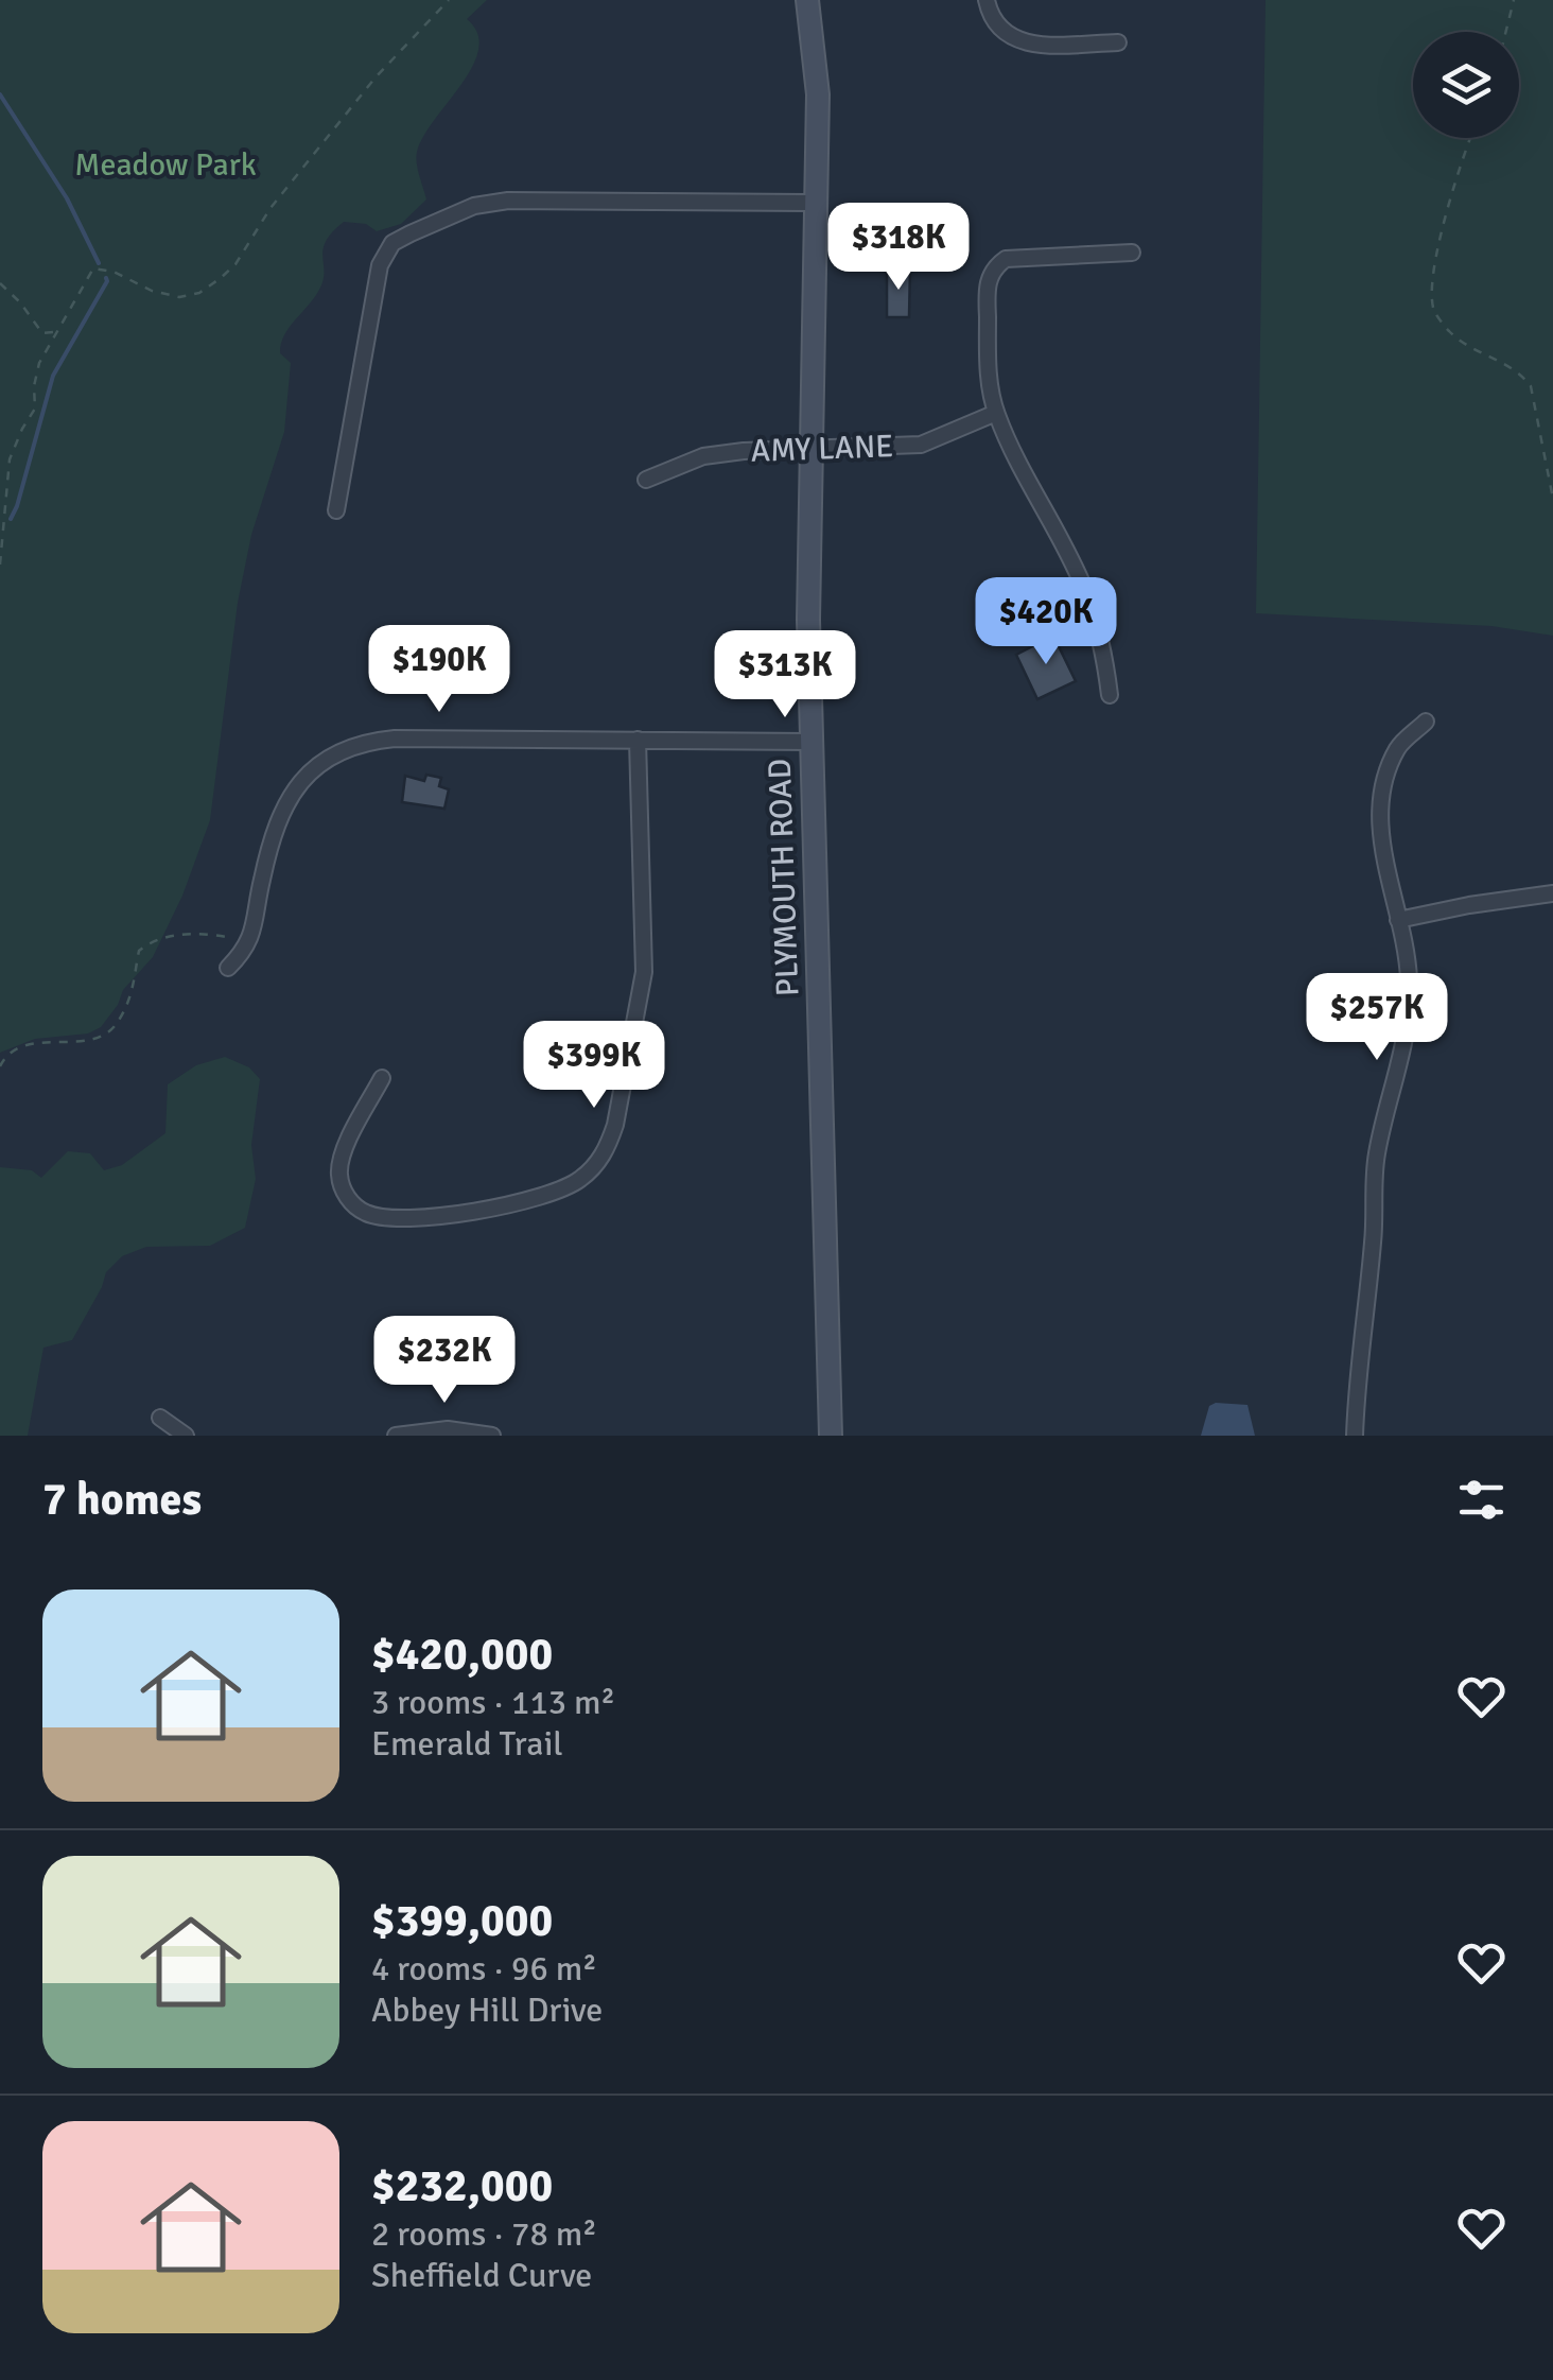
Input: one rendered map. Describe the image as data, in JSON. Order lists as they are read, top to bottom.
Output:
{
  "streets": {
    "main road": ["PLYMOUTH ROAD"],
    "street": ["AMY LANE"]
  },
  "crossings": [
    ["AMY LANE", "PLYMOUTH ROAD"]
  ],
  "parks": ["Meadow Park"],
  "page": {
    "price": [
      "$318K",
      "$420K",
      "$190K",
      "$313K",
      "$257K",
      "$399K",
      "$232K"
    ],
    "heading": "7 homes",
    "list": [
      {
        "name": "$420,000",
        "note": "3 rooms · 113 m² · Emerald Trail"
      },
      {
        "name": "$399,000",
        "note": "4 rooms · 96 m² · Abbey Hill Drive"
      },
      {
        "name": "$232,000",
        "note": "2 rooms · 78 m² · Sheffield Curve"
      }
    ]
  }
}
